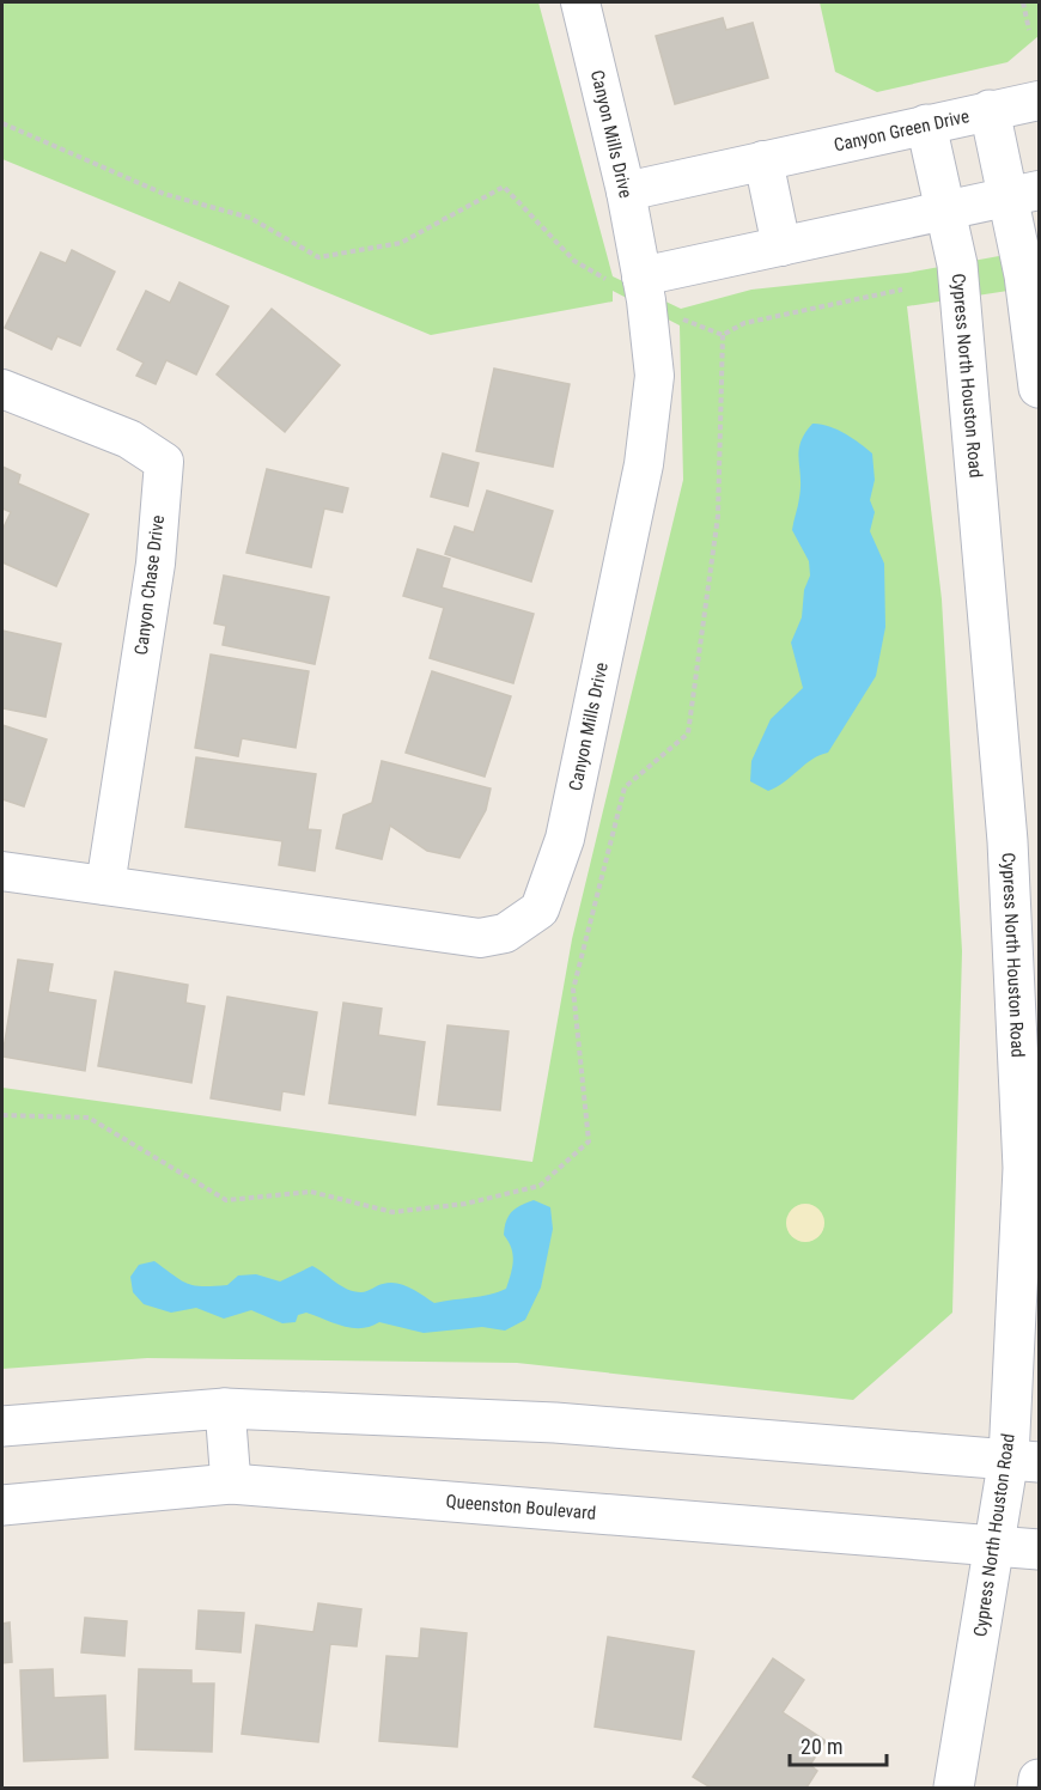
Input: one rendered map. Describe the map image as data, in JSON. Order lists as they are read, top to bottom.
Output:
{
  "streets": {
    "main road": ["Cypress North Houston Road", "Queenston Boulevard"],
    "street": ["Canyon Green Drive", "Canyon Mills Drive", "Canyon Chase Drive"]
  },
  "crossings": [
    ["Canyon Green Drive", "Canyon Mills Drive"],
    ["Canyon Green Drive", "Cypress North Houston Road"],
    ["Canyon Mills Drive", "Canyon Chase Drive"],
    ["Cypress North Houston Road", "Queenston Boulevard"]
  ],
  "scale_bar": "20 m"
}
